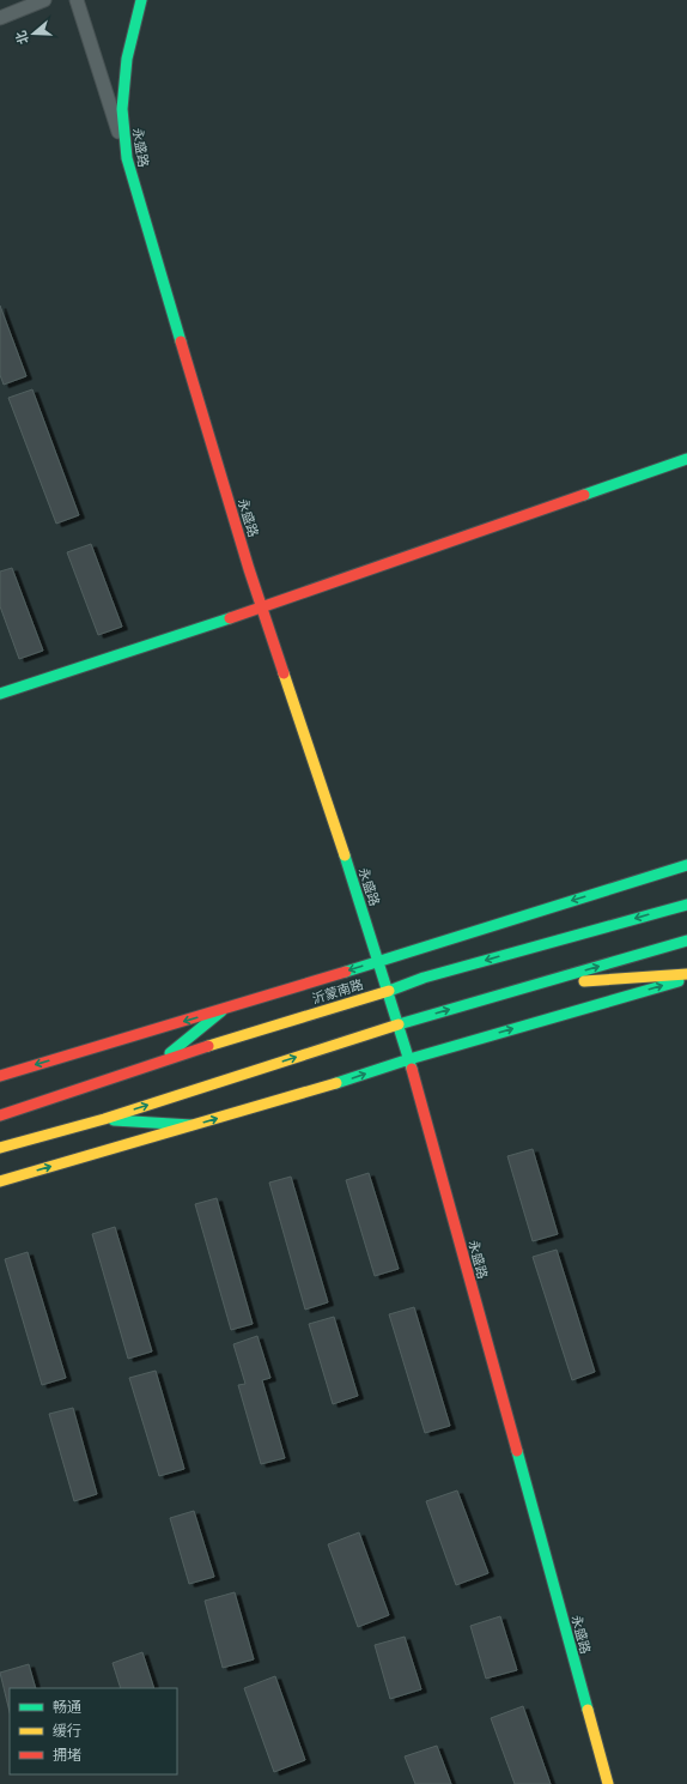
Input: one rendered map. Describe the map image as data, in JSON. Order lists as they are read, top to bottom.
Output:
{
  "streets": {
    "main road": ["永盛路", "沂蒙南路"]
  },
  "crossings": [
    ["永盛路", "沂蒙南路"]
  ],
  "legend": ["畅通", "缓行", "拥堵"],
  "north": "left"
}
